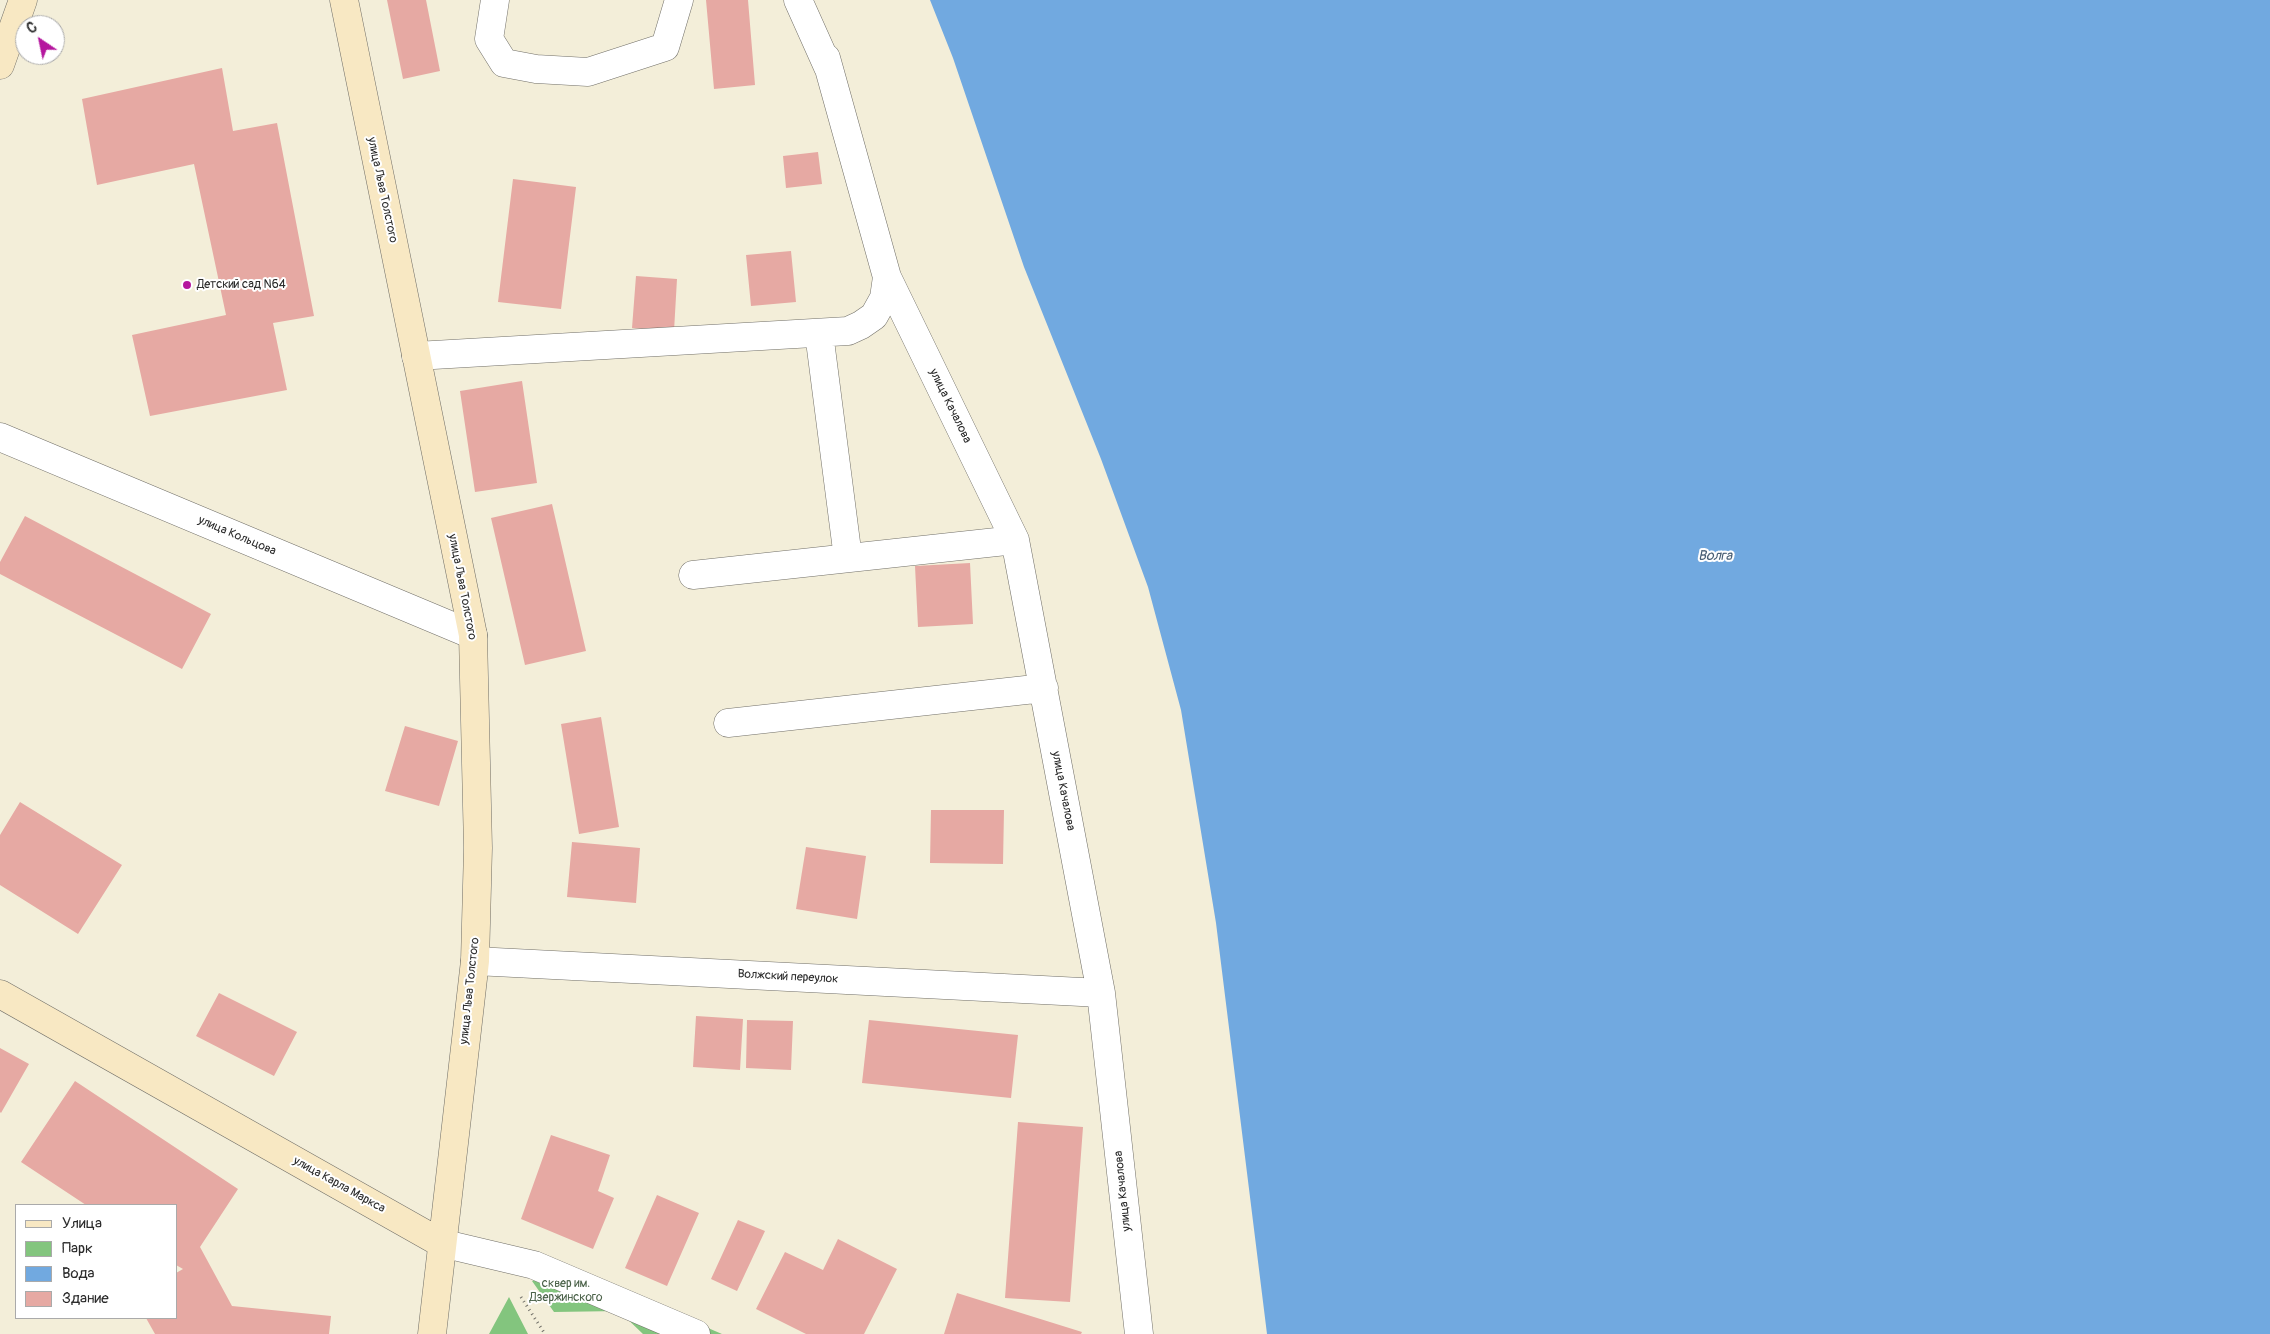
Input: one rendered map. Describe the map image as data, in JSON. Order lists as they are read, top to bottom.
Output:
{
  "streets": {
    "main road": ["улица Льва Толстого", "улица Карла Маркса"],
    "street": ["улица Качалова", "улица Кольцова", "Волжский переулок"]
  },
  "crossings": [
    ["улица Льва Толстого", "улица Кольцова"],
    ["улица Льва Толстого", "Волжский переулок"],
    ["улица Льва Толстого", "улица Карла Маркса"],
    ["улица Качалова", "Волжский переулок"]
  ],
  "water": ["Волга"],
  "parks": ["сквер им. Дзержинского"],
  "places": ["Детский сад N64"],
  "legend": [
    "Улица",
    "Парк",
    "Вода",
    "Здание"
  ],
  "north": "top left"
}
